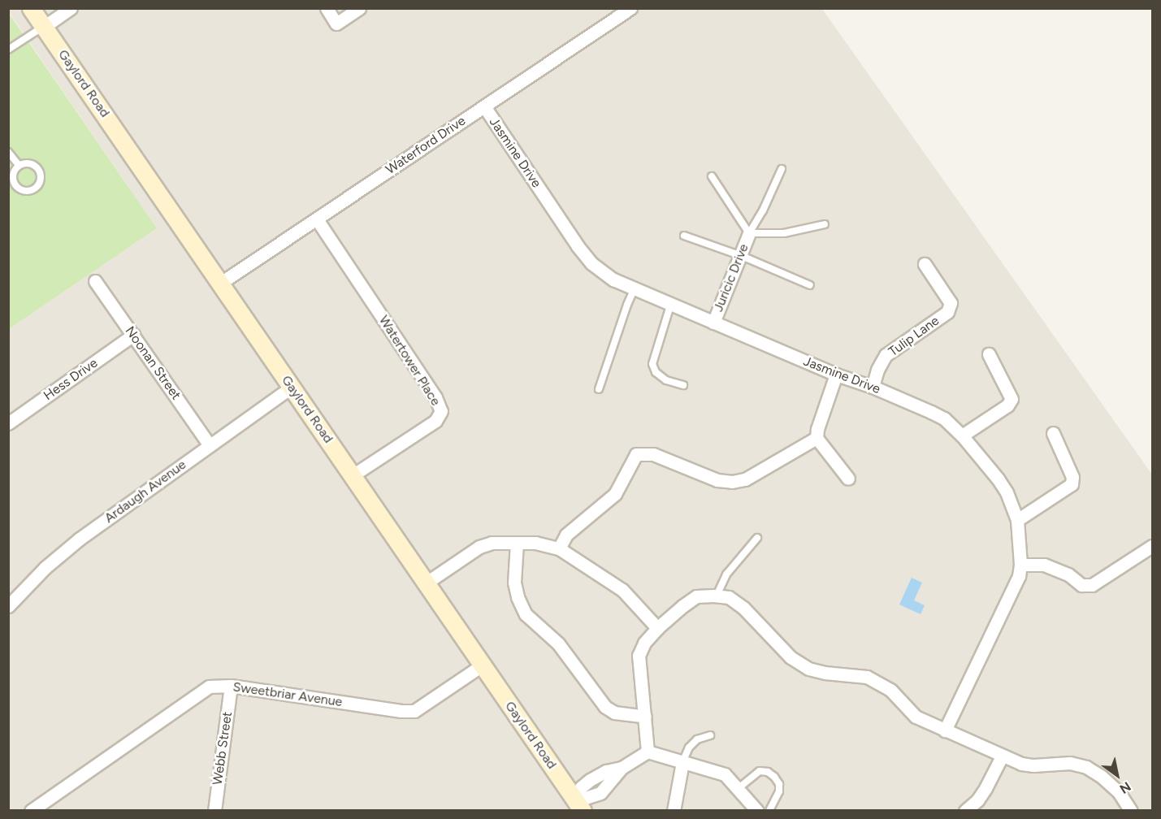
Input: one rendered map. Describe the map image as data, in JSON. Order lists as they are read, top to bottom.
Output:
{
  "streets": {
    "street": [
      "Gaylord Road",
      "Waterford Drive",
      "Jasmine Drive",
      "Juricic Drive",
      "Tulip Lane",
      "Watertower Place",
      "Noonan Street",
      "Hess Drive",
      "Ardaugh Avenue",
      "Sweetbriar Avenue",
      "Webb Street"
    ]
  },
  "crossings": [
    ["Gaylord Road", "Waterford Drive"],
    ["Gaylord Road", "Watertower Place"],
    ["Gaylord Road", "Ardaugh Avenue"],
    ["Gaylord Road", "Sweetbriar Avenue"],
    ["Waterford Drive", "Jasmine Drive"],
    ["Waterford Drive", "Watertower Place"],
    ["Jasmine Drive", "Juricic Drive"],
    ["Jasmine Drive", "Tulip Lane"],
    ["Noonan Street", "Hess Drive"],
    ["Noonan Street", "Ardaugh Avenue"],
    ["Sweetbriar Avenue", "Webb Street"]
  ],
  "north": "bottom right"
}
